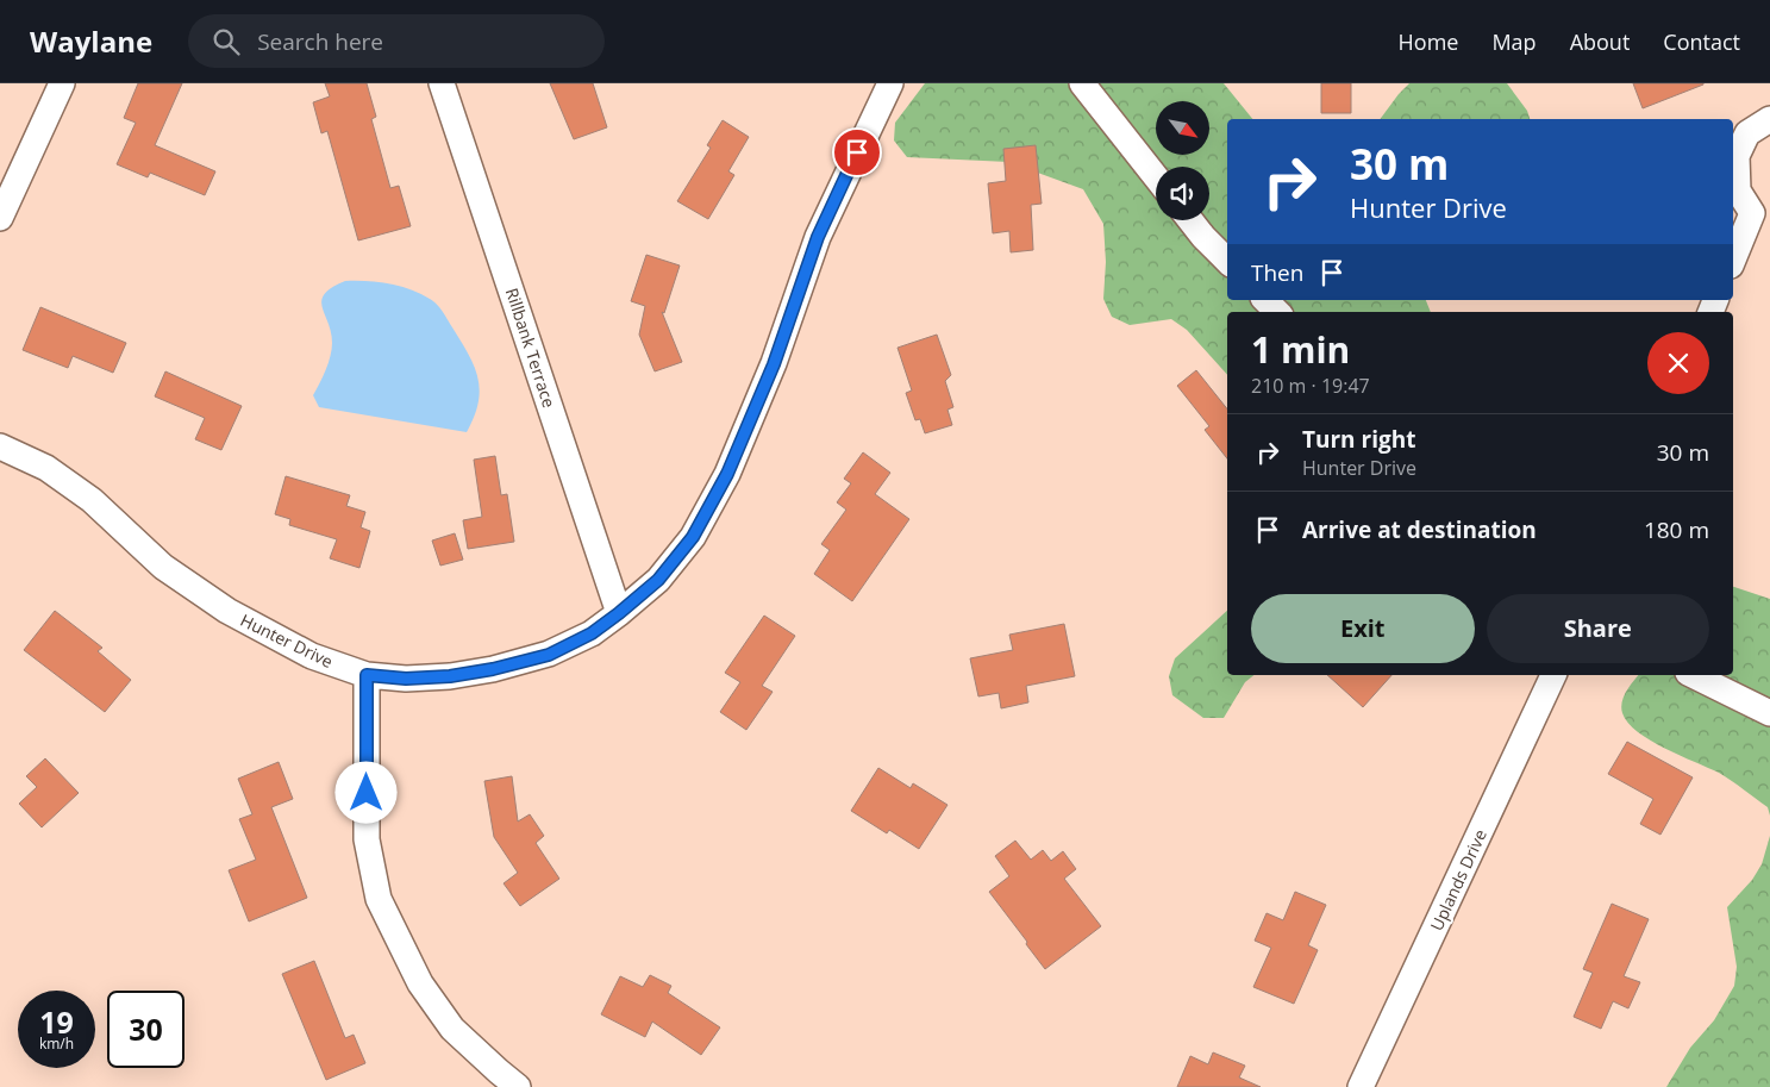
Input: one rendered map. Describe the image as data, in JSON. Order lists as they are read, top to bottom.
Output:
{
  "streets": {
    "street": ["Rillbank Terrace", "Hunter Drive", "Uplands Drive"]
  },
  "crossings": [
    ["Rillbank Terrace", "Hunter Drive"]
  ],
  "north": "bottom right",
  "page": {
    "header": "Waylane",
    "search": "Search here",
    "nav": [
      "Home",
      "Map",
      "About",
      "Contact"
    ],
    "turn": ["30 m", "Hunter Drive"],
    "then": "Then",
    "heading": ["1 min", "210 m · 19:47"],
    "list": [
      {
        "name": "Turn right",
        "note": "Hunter Drive",
        "value": "30 m"
      },
      {
        "name": "Arrive at destination",
        "value": "180 m"
      }
    ],
    "buttons": ["Exit", "Share"],
    "speed": "19 km/h",
    "limit": "30"
  }
}
